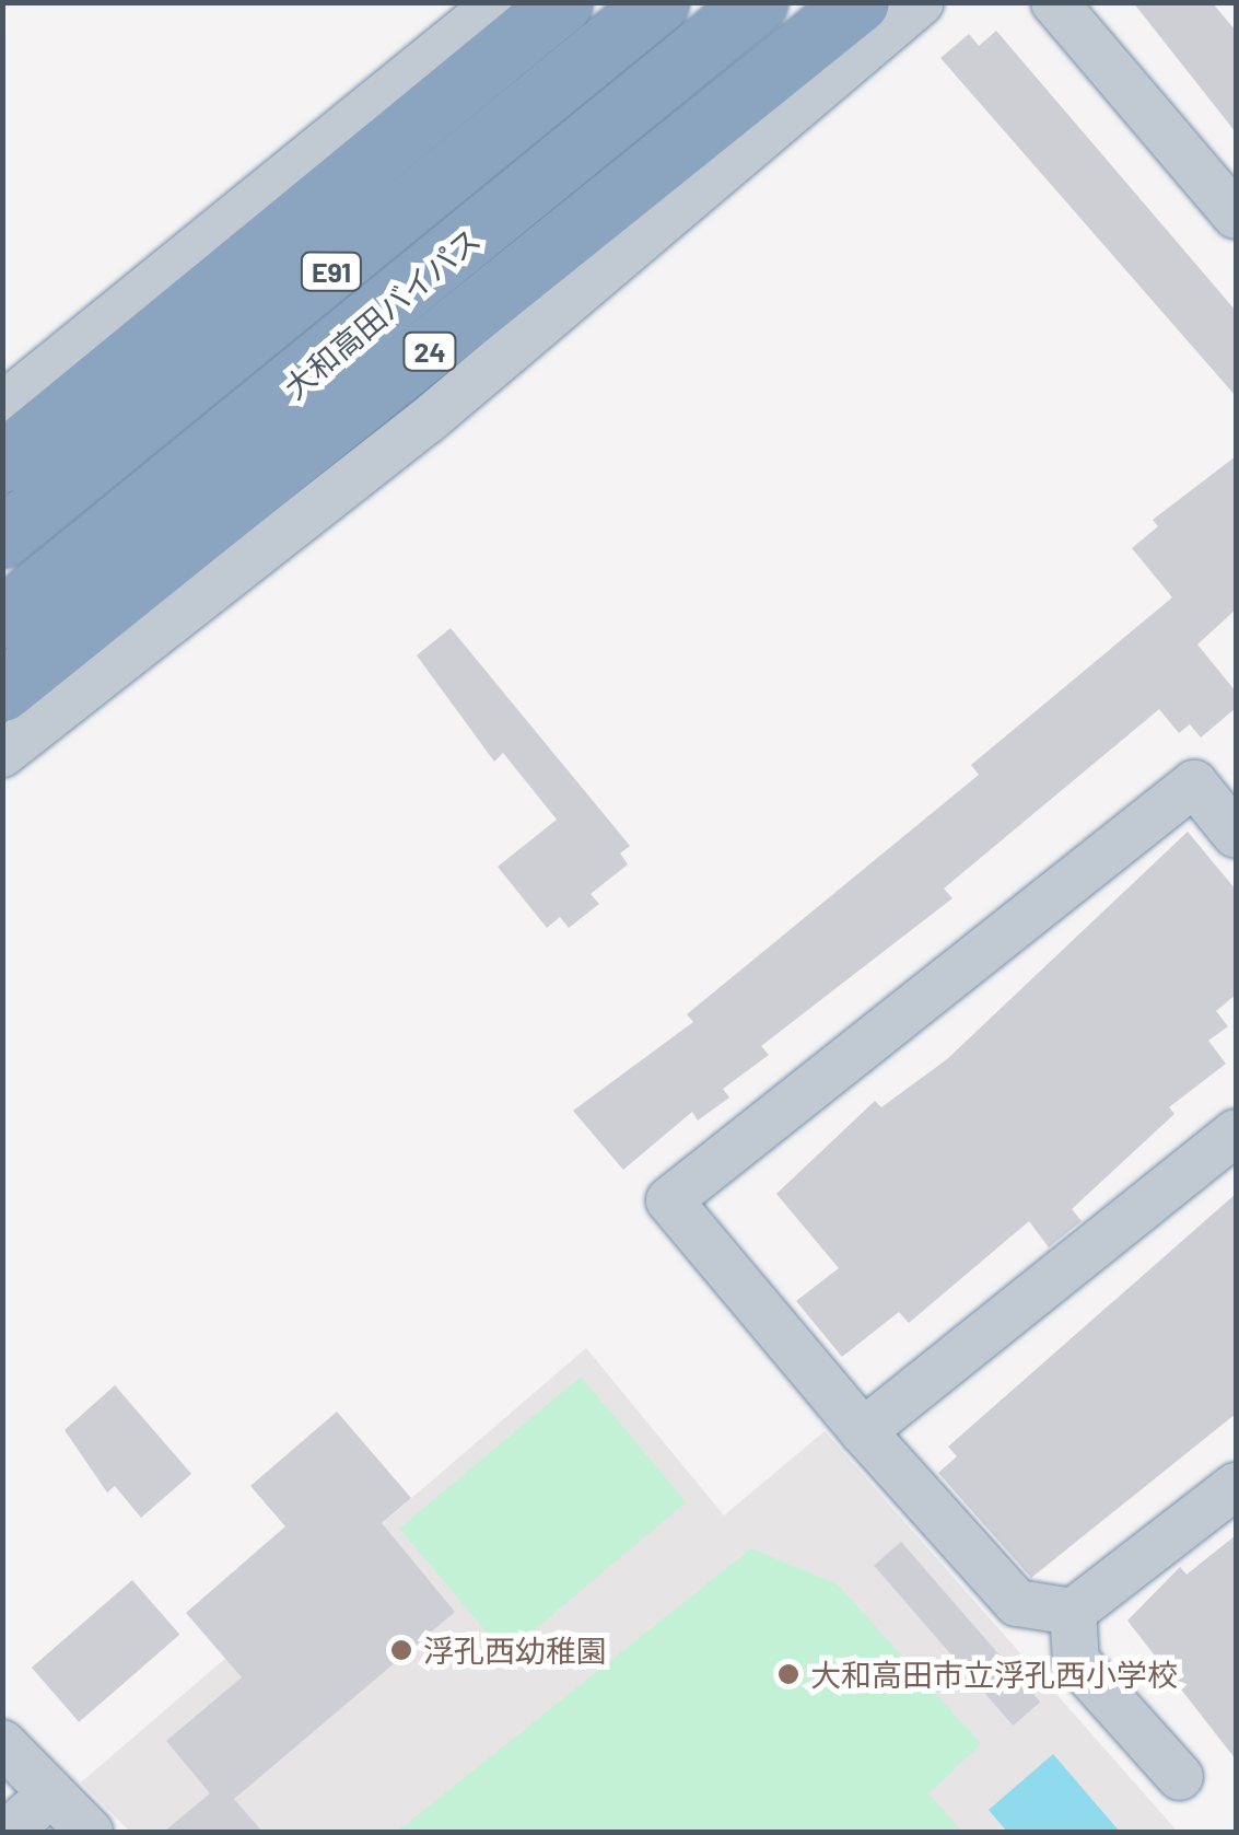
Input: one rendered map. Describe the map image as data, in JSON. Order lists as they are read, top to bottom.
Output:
{
  "streets": {
    "highway": ["E91", "大和高田バイパス", "24"]
  },
  "places": ["浮孔西幼稚園", "大和高田市立浮孔西小学校"]
}
